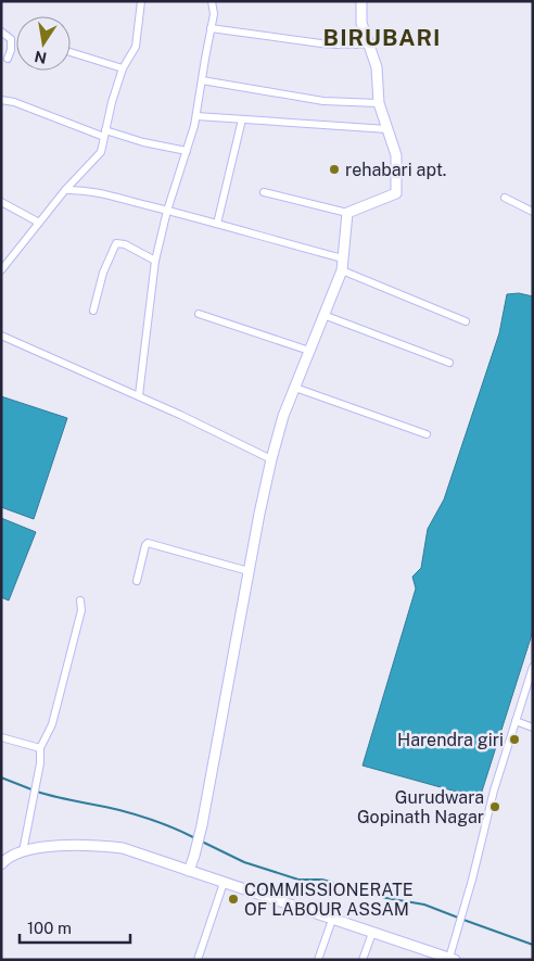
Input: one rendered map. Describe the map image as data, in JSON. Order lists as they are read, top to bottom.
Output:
{
  "districts": ["BIRUBARI"],
  "places": [
    "rehabari apt.",
    "Harendra giri",
    "Gurudwara Gopinath Nagar",
    "COMMISSIONERATE OF LABOUR ASSAM"
  ],
  "scale_bar": "100 m",
  "north": "bottom"
}
